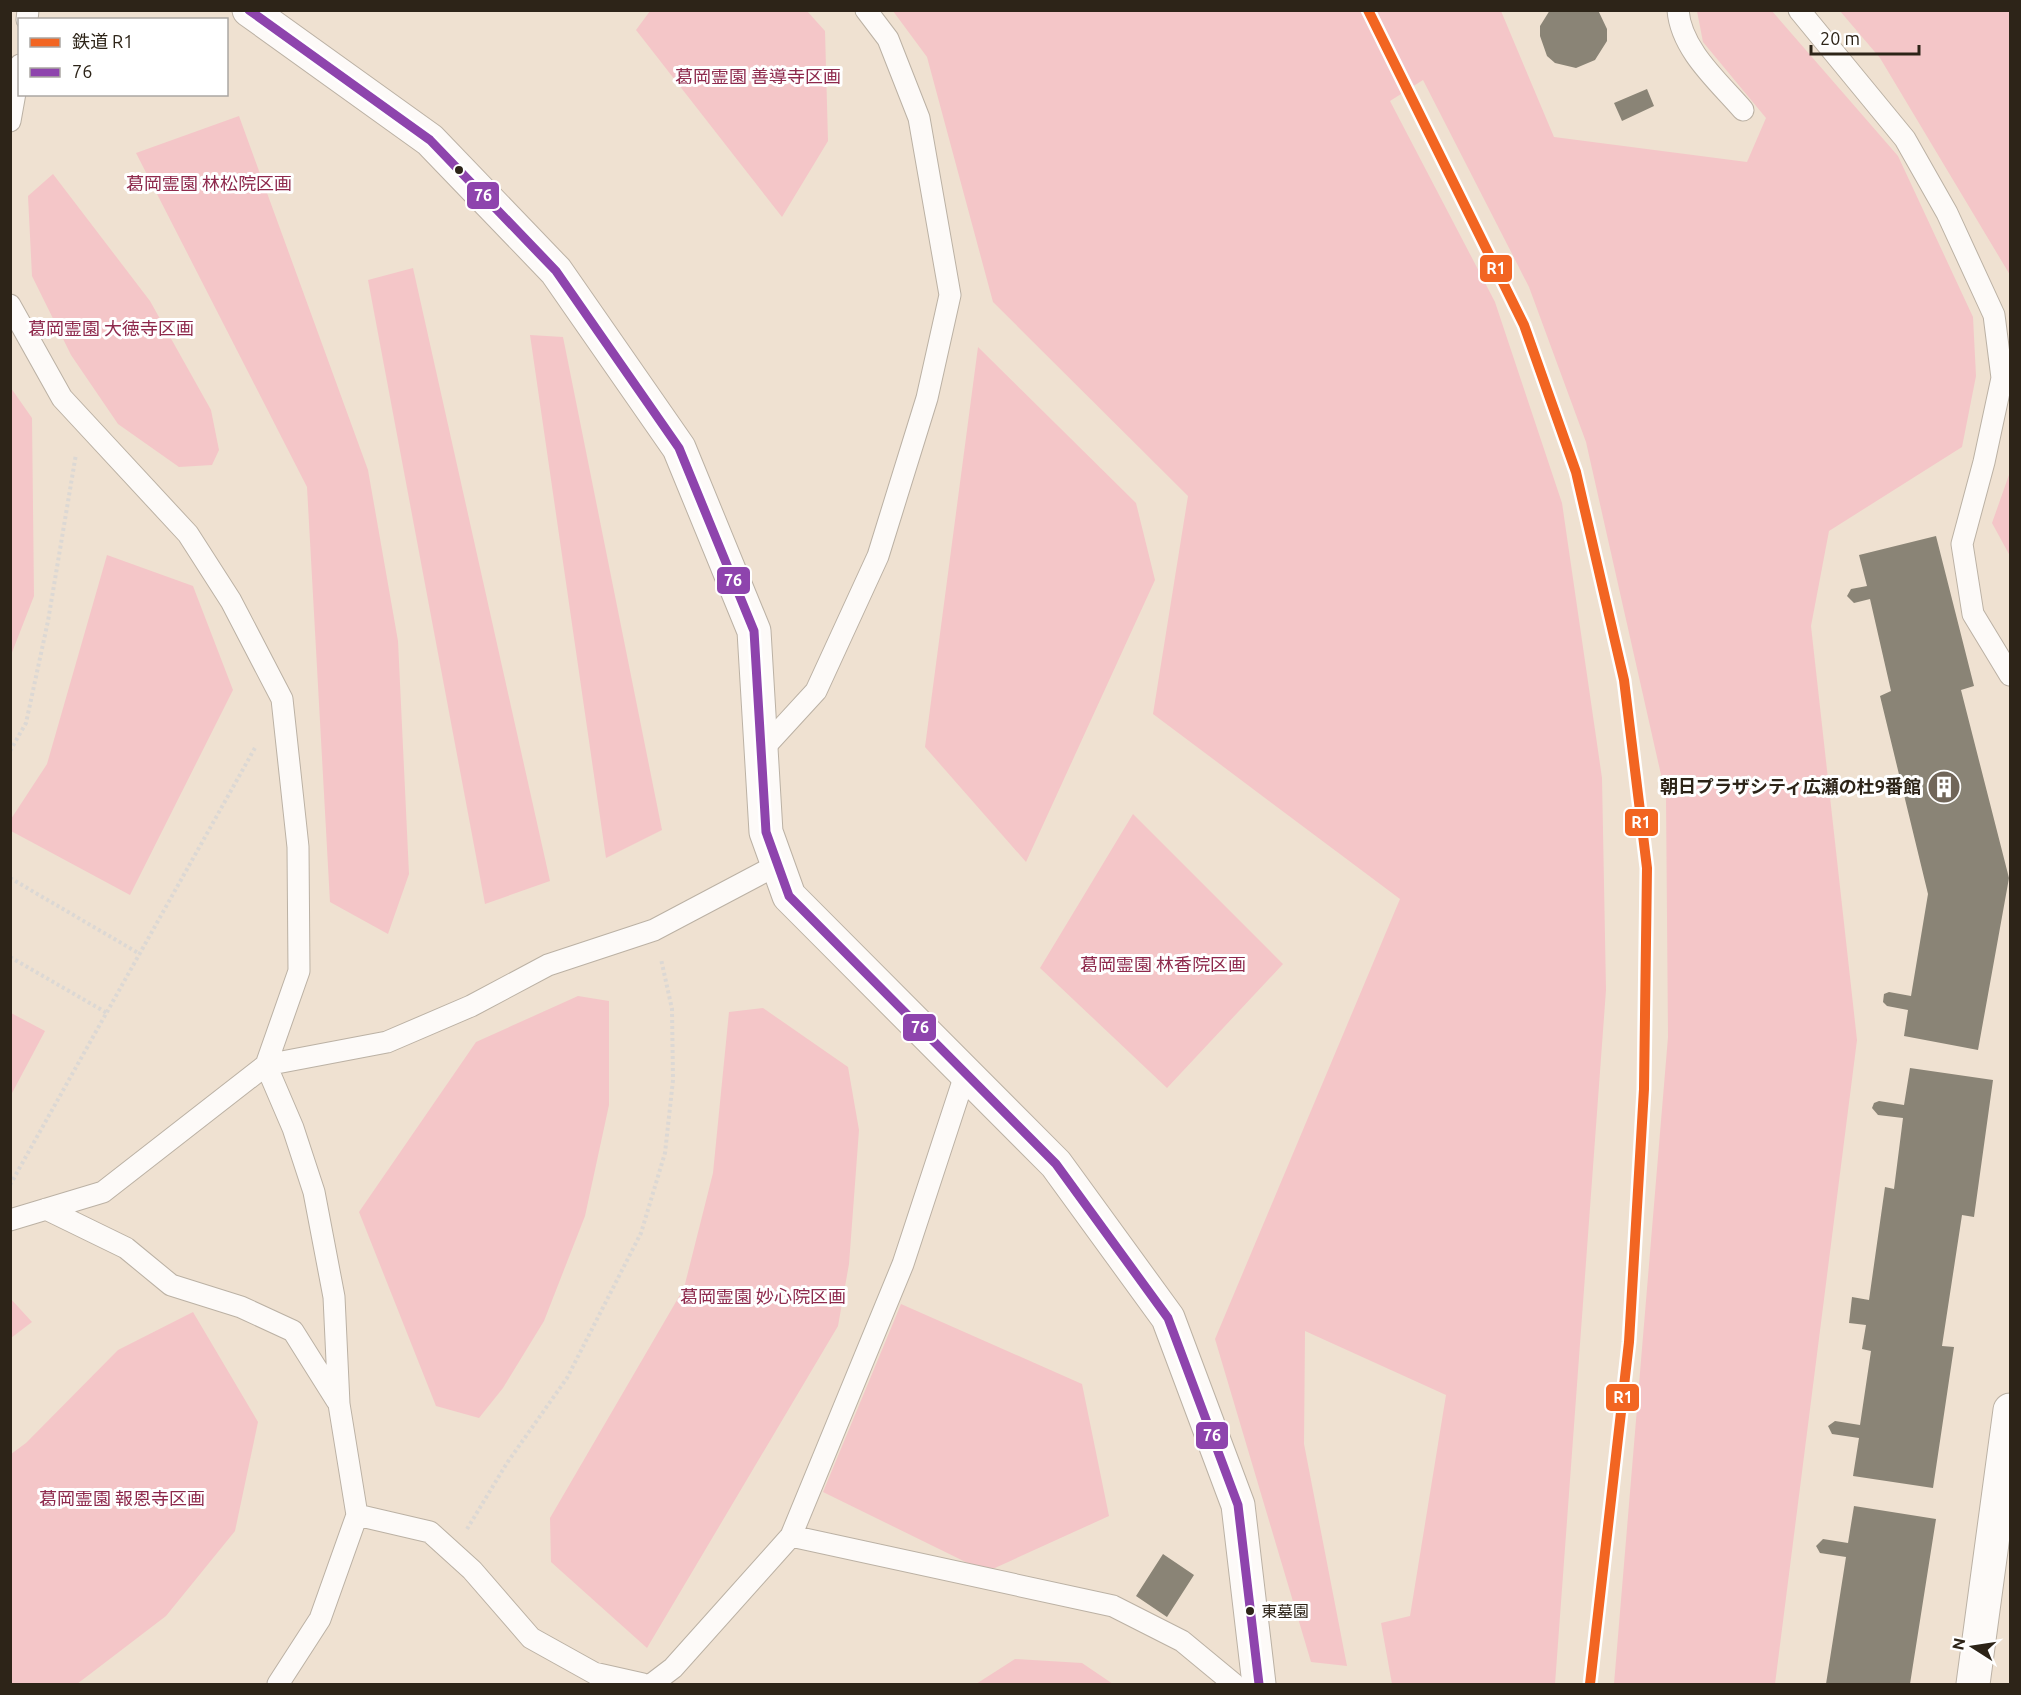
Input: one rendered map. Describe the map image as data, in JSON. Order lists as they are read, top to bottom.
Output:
{
  "parks": [
    "葛岡霊園 善導寺区画",
    "葛岡霊園 林松院区画",
    "葛岡霊園 大徳寺区画",
    "葛岡霊園 林香院区画",
    "葛岡霊園 妙心院区画",
    "葛岡霊園 報恩寺区画"
  ],
  "places": {
    "building": ["朝日プラザシティ広瀬の杜9番館"],
    "other": ["東墓園"]
  },
  "lines": ["rail line R1", "transit line 76"],
  "legend": ["鉄道 R1", "76"],
  "scale_bar": "20 m",
  "north": "left"
}
